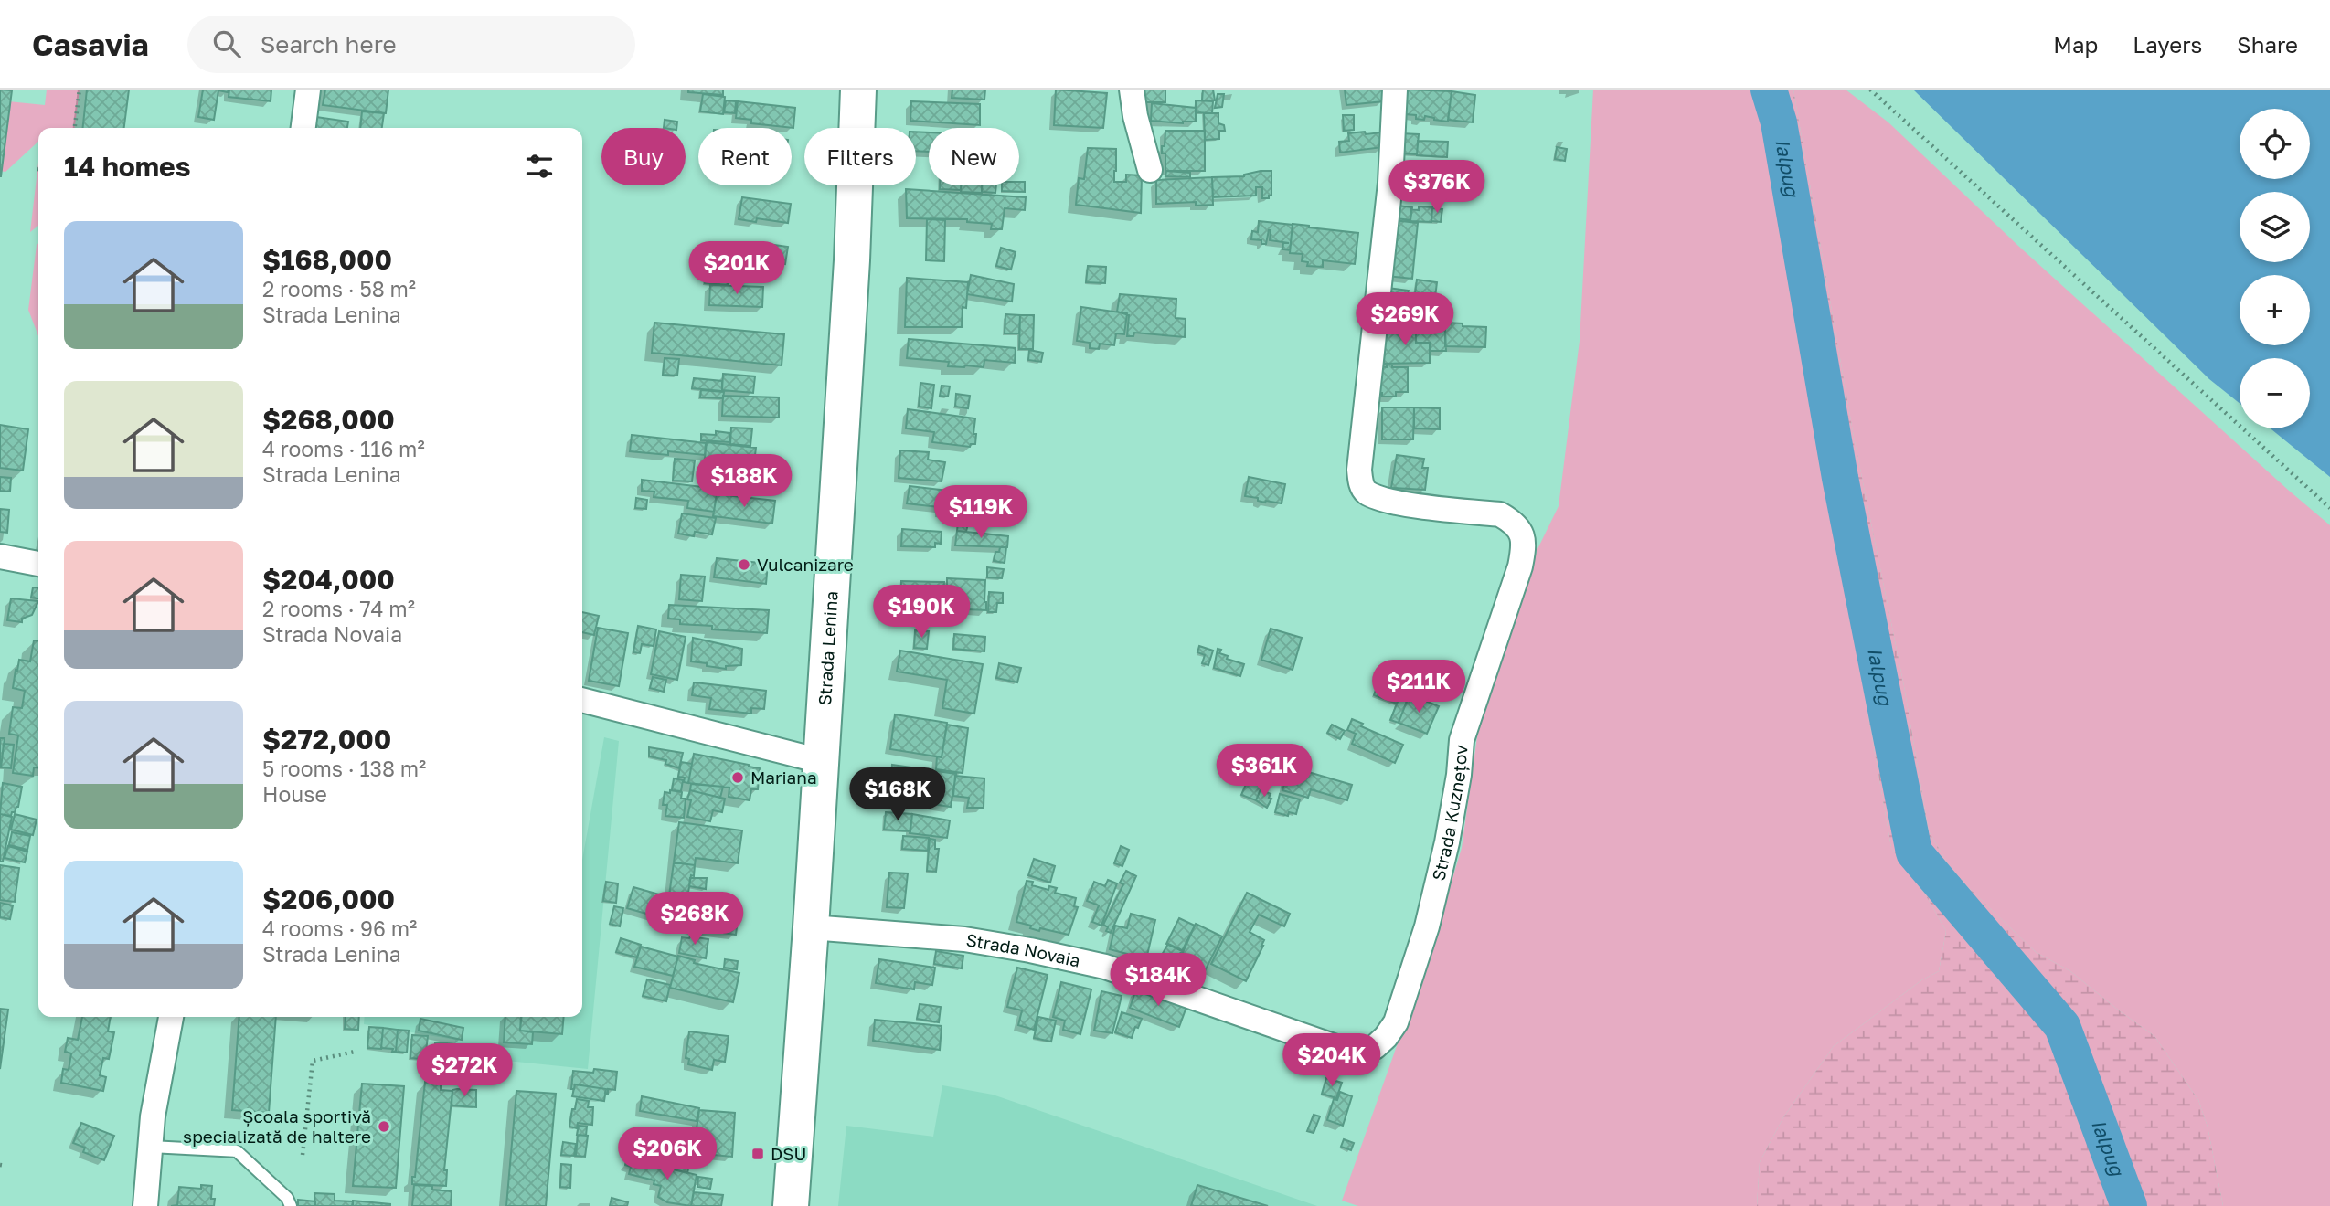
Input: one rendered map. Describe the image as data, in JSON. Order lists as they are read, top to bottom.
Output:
{
  "streets": {
    "main road": ["Strada Lenina"],
    "street": ["Strada Kuznețov", "Strada Novaia"]
  },
  "crossings": [
    ["Strada Lenina", "Strada Novaia"],
    ["Strada Kuznețov", "Strada Novaia"]
  ],
  "water": ["Ialpug"],
  "places": {
    "other": ["Vulcanizare", "Mariana", "Școala sportivă specializată de haltere"],
    "transit": ["DSU"]
  },
  "page": {
    "header": "Casavia",
    "search": "Search here",
    "nav": ["Map", "Layers", "Share"],
    "map_buttons": ["+", "−"],
    "chip": [
      "Buy",
      "Rent",
      "Filters",
      "New"
    ],
    "heading": "14 homes",
    "price": [
      "$376K",
      "$201K",
      "$269K",
      "$188K",
      "$119K",
      "$190K",
      "$211K",
      "$361K",
      "$168K",
      "$268K",
      "$184K",
      "$204K",
      "$272K",
      "$206K"
    ],
    "list": [
      {
        "name": "$168,000",
        "note": "2 rooms · 58 m² · Strada Lenina"
      },
      {
        "name": "$268,000",
        "note": "4 rooms · 116 m² · Strada Lenina"
      },
      {
        "name": "$204,000",
        "note": "2 rooms · 74 m² · Strada Novaia"
      },
      {
        "name": "$272,000",
        "note": "5 rooms · 138 m² · House"
      },
      {
        "name": "$206,000",
        "note": "4 rooms · 96 m² · Strada Lenina"
      }
    ]
  }
}
